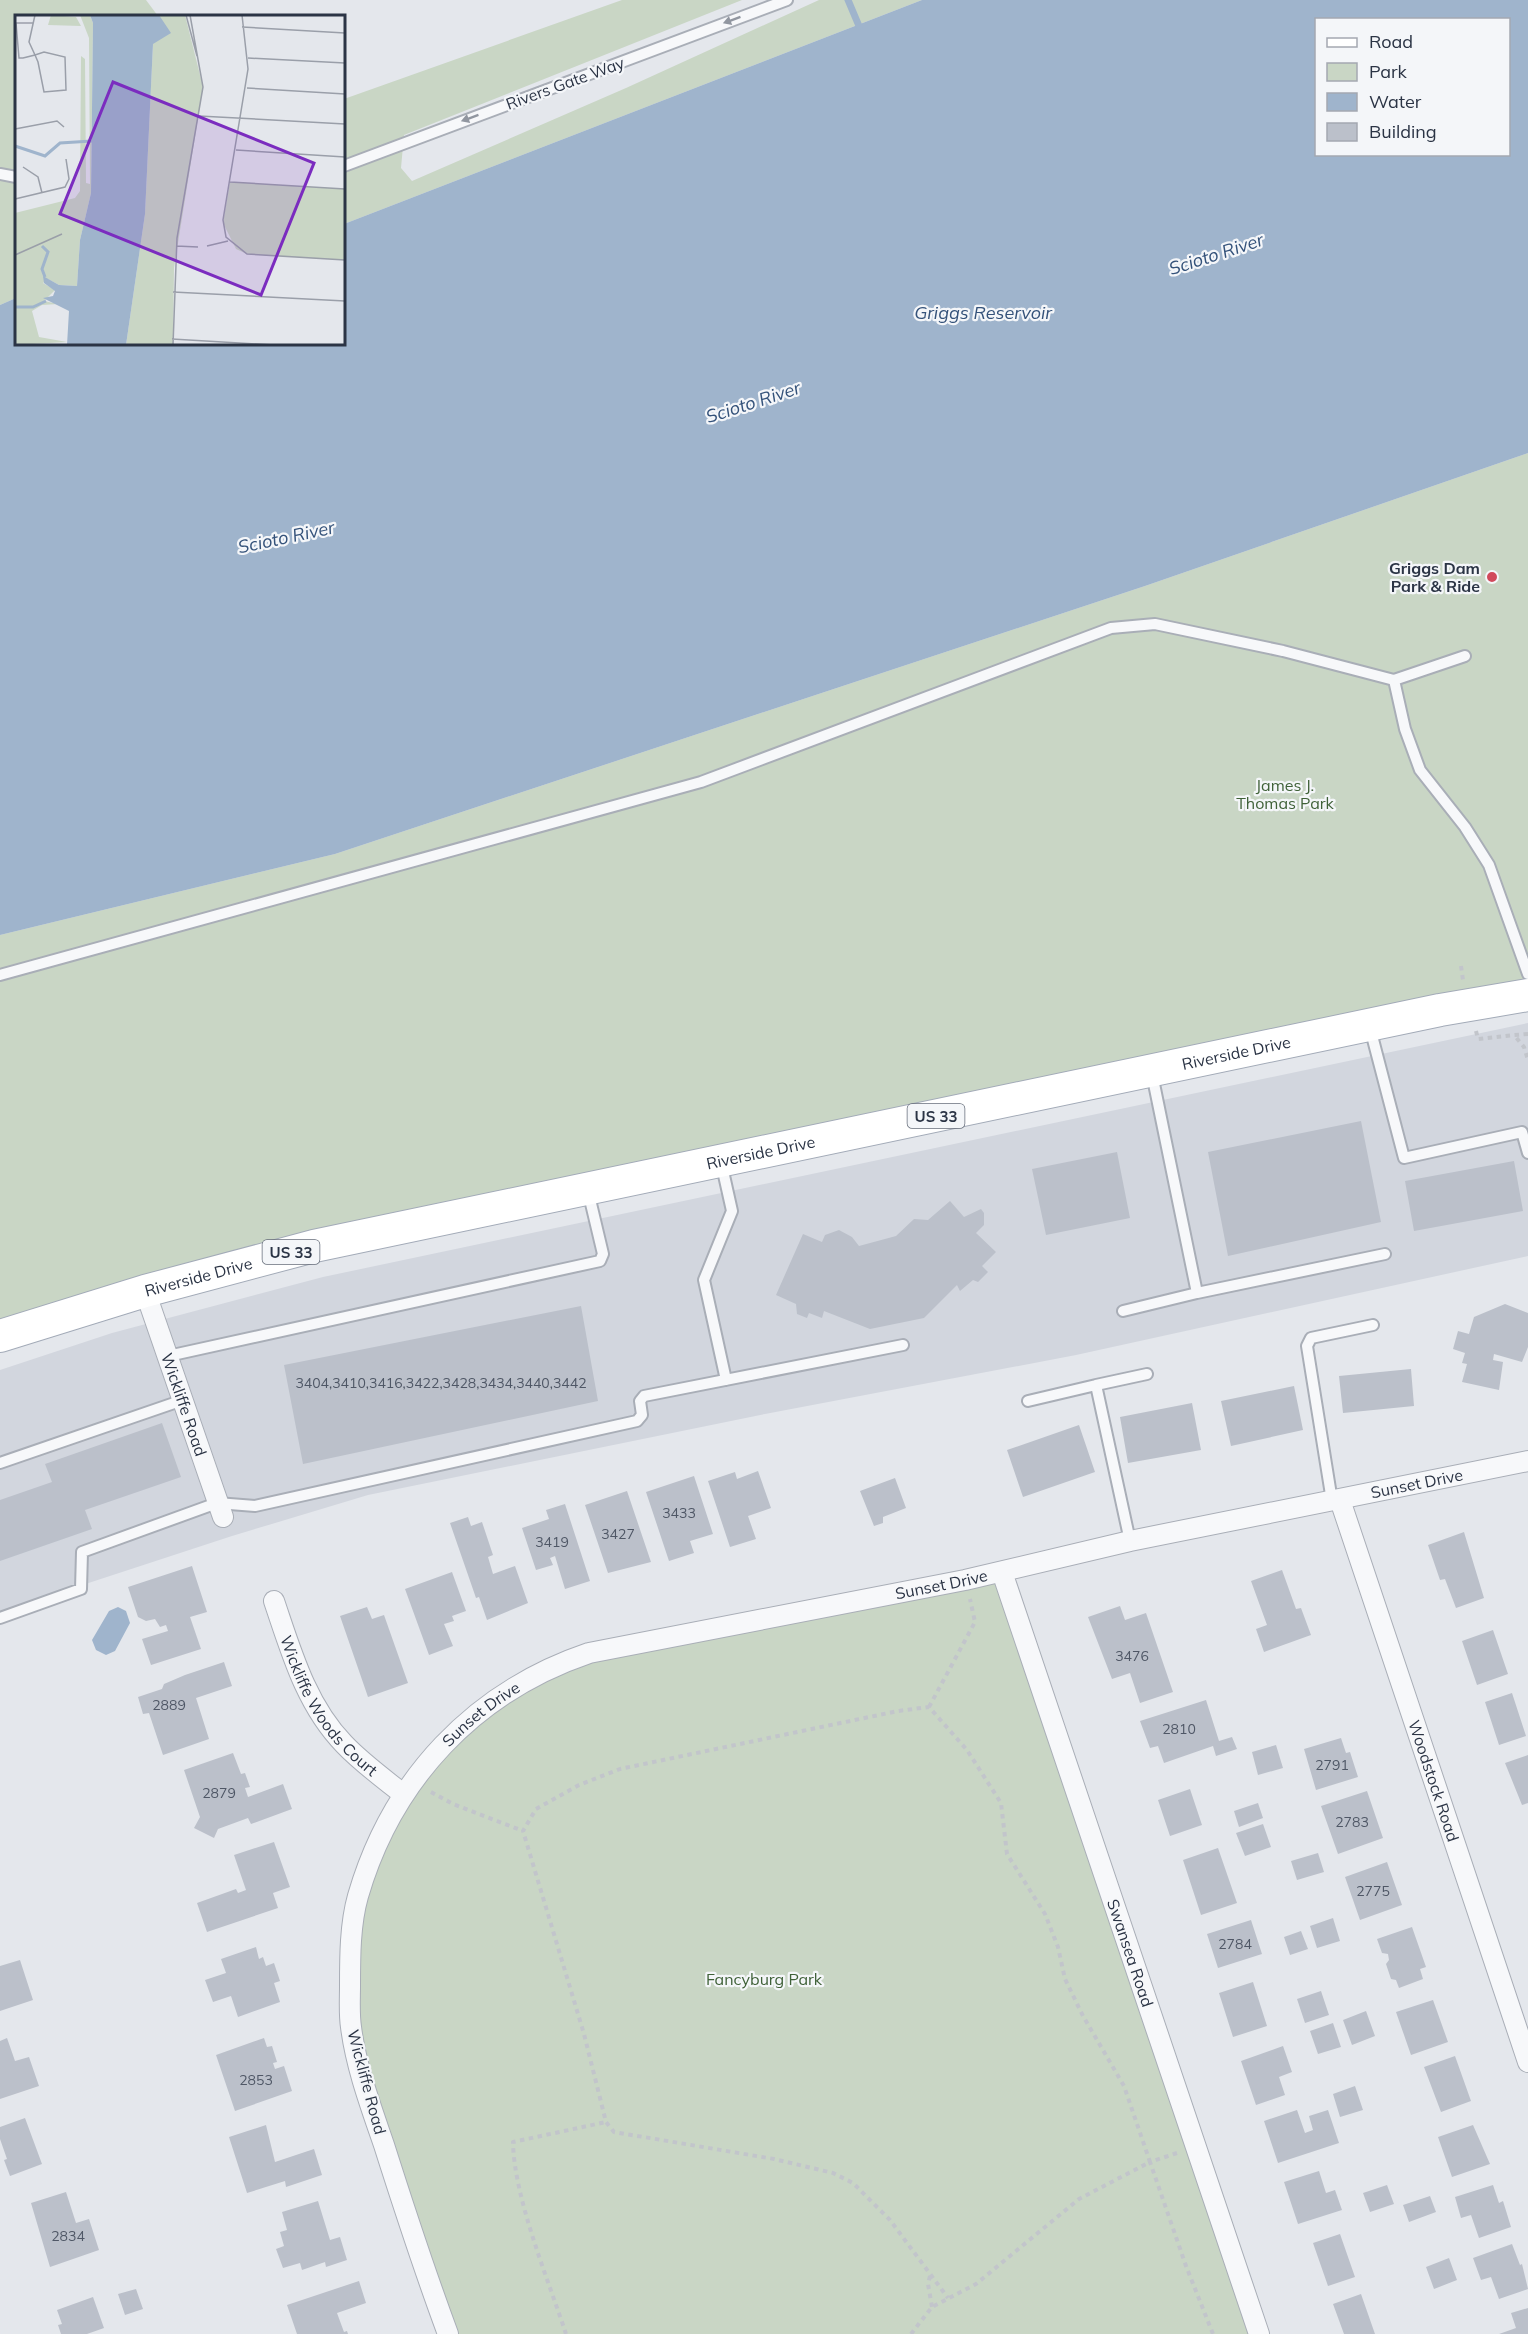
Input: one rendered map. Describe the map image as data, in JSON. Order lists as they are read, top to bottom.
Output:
{
  "streets": {
    "main road": ["Riverside Drive", "US 33"],
    "street": [
      "Wickliffe Road",
      "Sunset Drive",
      "Wickliffe Woods Court",
      "Woodstock Road",
      "Swansea Road"
    ],
    "lane": ["Rivers Gate Way"]
  },
  "crossings": [
    ["Riverside Drive", "Wickliffe Road"],
    ["Wickliffe Road", "Sunset Drive"],
    ["Wickliffe Road", "Wickliffe Woods Court"],
    ["Sunset Drive", "Wickliffe Woods Court"],
    ["Sunset Drive", "Woodstock Road"],
    ["Sunset Drive", "Swansea Road"]
  ],
  "one_way": ["Rivers Gate Way"],
  "water": ["Scioto River", "Griggs Reservoir"],
  "parks": ["James J. Thomas Park", "Fancyburg Park"],
  "places": ["Griggs Dam Park & Ride"],
  "house_numbers": [
    "3404,3410,3416,3422,3428,3434,3440,3442",
    "3433",
    "3427",
    "3419",
    "3476",
    "2889",
    "2810",
    "2791",
    "2879",
    "2783",
    "2775",
    "2784",
    "2853",
    "2834"
  ],
  "legend": [
    "Road",
    "Park",
    "Water",
    "Building"
  ]
}
